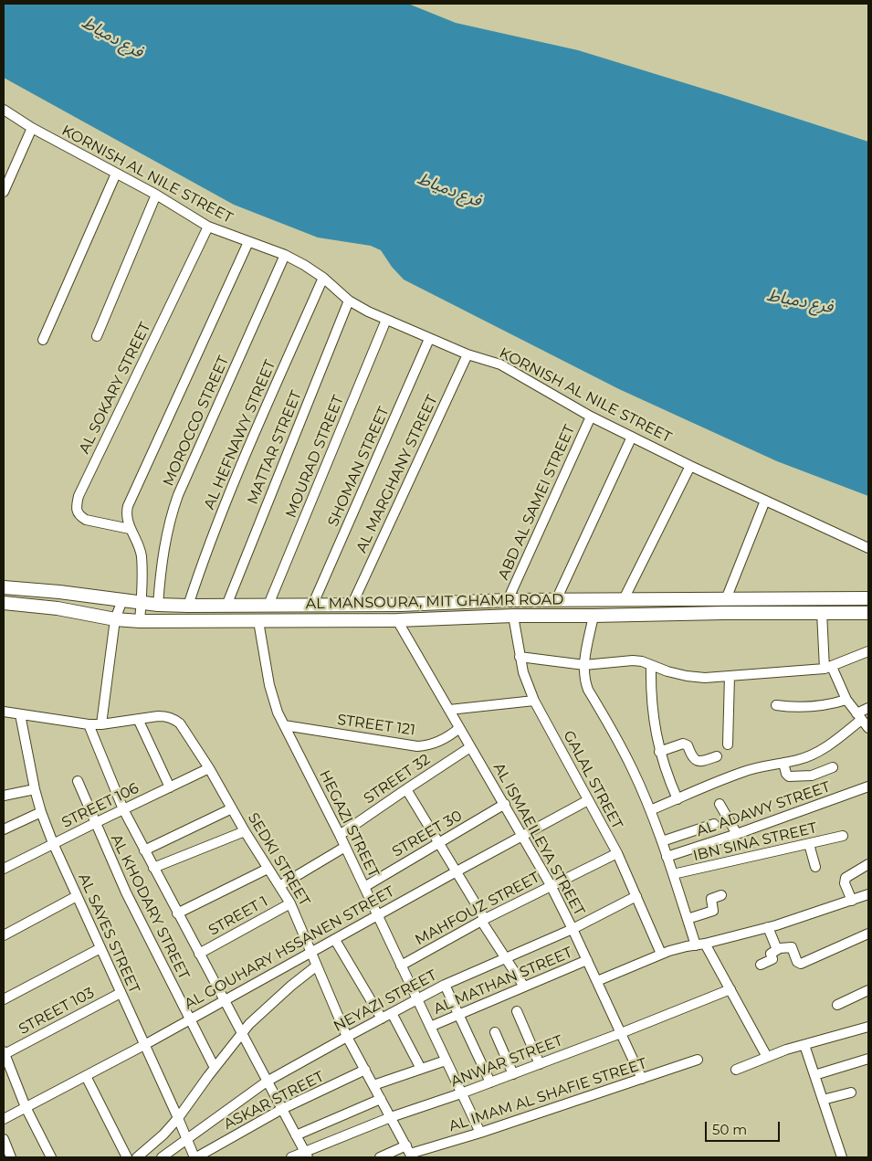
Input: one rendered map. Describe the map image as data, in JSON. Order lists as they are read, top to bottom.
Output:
{
  "streets": {
    "main road": ["AL MANSOURA, MIT GHAMR ROAD"],
    "street": [
      "KORNISH AL NILE STREET",
      "AL SOKARY STREET",
      "MOROCCO STREET",
      "AL HEFNAWY STREET",
      "MATTAR STREET",
      "MOURAD STREET",
      "SHOMAN STREET",
      "AL MARGHANY STREET",
      "ABD AL SAMEI STREET",
      "STREET 121",
      "STREET 32",
      "GALAL STREET",
      "STREET 106",
      "AL ADAWY STREET",
      "HEGAZI STREET",
      "STREET 30",
      "AL ISMAEILEYA STREET",
      "IBN SINA STREET",
      "SEDKI STREET",
      "AL KHODARY STREET",
      "MAHFOUZ STREET",
      "STREET 1",
      "AL SAYES STREET",
      "AL GOUHARY HSSANEN STREET",
      "AL MATHAN STREET",
      "NEYAZI STREET",
      "STREET 103",
      "ANWAR STREET",
      "AL IMAM AL SHAFIE STREET",
      "ASKAR STREET"
    ]
  },
  "crossings": [
    ["KORNISH AL NILE STREET", "AL SOKARY STREET"],
    ["KORNISH AL NILE STREET", "MOROCCO STREET"],
    ["KORNISH AL NILE STREET", "AL HEFNAWY STREET"],
    ["KORNISH AL NILE STREET", "MATTAR STREET"],
    ["KORNISH AL NILE STREET", "MOURAD STREET"],
    ["KORNISH AL NILE STREET", "SHOMAN STREET"],
    ["KORNISH AL NILE STREET", "AL MARGHANY STREET"],
    ["KORNISH AL NILE STREET", "ABD AL SAMEI STREET"],
    ["MOROCCO STREET", "AL MANSOURA, MIT GHAMR ROAD"],
    ["AL HEFNAWY STREET", "AL MANSOURA, MIT GHAMR ROAD"],
    ["MATTAR STREET", "AL MANSOURA, MIT GHAMR ROAD"],
    ["MOURAD STREET", "AL MANSOURA, MIT GHAMR ROAD"],
    ["SHOMAN STREET", "AL MANSOURA, MIT GHAMR ROAD"],
    ["AL MARGHANY STREET", "AL MANSOURA, MIT GHAMR ROAD"],
    ["ABD AL SAMEI STREET", "AL MANSOURA, MIT GHAMR ROAD"],
    ["AL MANSOURA, MIT GHAMR ROAD", "GALAL STREET"],
    ["AL MANSOURA, MIT GHAMR ROAD", "HEGAZI STREET"],
    ["AL MANSOURA, MIT GHAMR ROAD", "AL ISMAEILEYA STREET"],
    ["STREET 121", "HEGAZI STREET"],
    ["STREET 121", "AL ISMAEILEYA STREET"],
    ["STREET 32", "HEGAZI STREET"],
    ["STREET 32", "AL ISMAEILEYA STREET"],
    ["GALAL STREET", "MAHFOUZ STREET"],
    ["GALAL STREET", "AL GOUHARY HSSANEN STREET"],
    ["GALAL STREET", "NEYAZI STREET"],
    ["STREET 106", "SEDKI STREET"],
    ["STREET 106", "AL KHODARY STREET"],
    ["STREET 106", "AL SAYES STREET"],
    ["HEGAZI STREET", "STREET 30"],
    ["HEGAZI STREET", "MAHFOUZ STREET"],
    ["HEGAZI STREET", "AL GOUHARY HSSANEN STREET"],
    ["HEGAZI STREET", "AL MATHAN STREET"],
    ["HEGAZI STREET", "NEYAZI STREET"],
    ["HEGAZI STREET", "ANWAR STREET"],
    ["HEGAZI STREET", "AL IMAM AL SHAFIE STREET"],
    ["STREET 30", "AL ISMAEILEYA STREET"],
    ["AL ISMAEILEYA STREET", "MAHFOUZ STREET"],
    ["AL ISMAEILEYA STREET", "AL GOUHARY HSSANEN STREET"],
    ["AL ISMAEILEYA STREET", "AL MATHAN STREET"],
    ["AL ISMAEILEYA STREET", "NEYAZI STREET"],
    ["AL ISMAEILEYA STREET", "ANWAR STREET"],
    ["AL ISMAEILEYA STREET", "AL IMAM AL SHAFIE STREET"],
    ["SEDKI STREET", "STREET 1"],
    ["SEDKI STREET", "AL GOUHARY HSSANEN STREET"],
    ["SEDKI STREET", "NEYAZI STREET"],
    ["SEDKI STREET", "ANWAR STREET"],
    ["SEDKI STREET", "AL IMAM AL SHAFIE STREET"],
    ["SEDKI STREET", "ASKAR STREET"],
    ["AL KHODARY STREET", "AL GOUHARY HSSANEN STREET"],
    ["AL SAYES STREET", "AL GOUHARY HSSANEN STREET"],
    ["AL SAYES STREET", "NEYAZI STREET"],
    ["AL SAYES STREET", "STREET 103"],
    ["AL SAYES STREET", "ASKAR STREET"]
  ],
  "water": ["فرع دمياط"],
  "scale_bar": "50 m"
}
